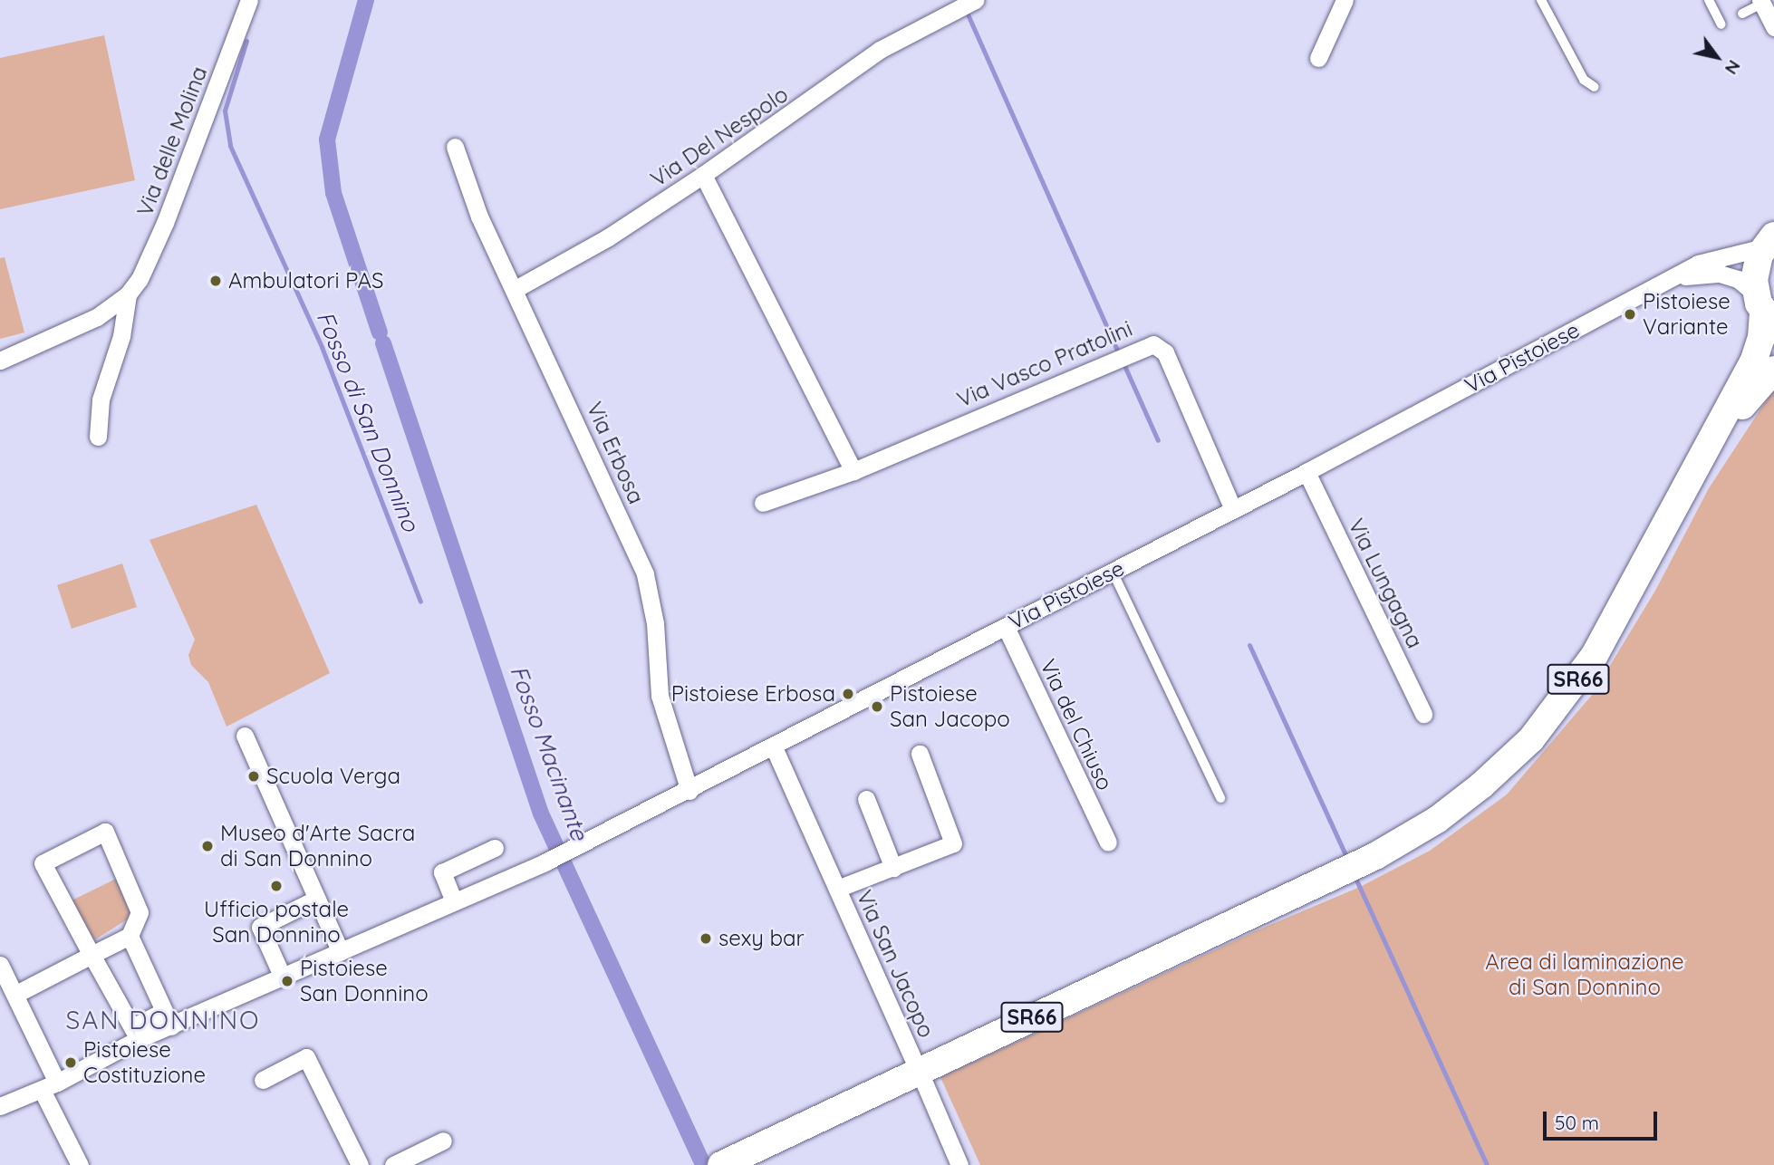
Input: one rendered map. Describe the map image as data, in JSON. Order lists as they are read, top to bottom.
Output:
{
  "streets": {
    "main road": ["Via Pistoiese", "SR66"],
    "street": [
      "Via Del Nespolo",
      "Via delle Molina",
      "Via Vasco Pratolini",
      "Via Erbosa",
      "Via Lungagna",
      "Via del Chiuso",
      "Via San Jacopo"
    ]
  },
  "crossings": [
    ["Via Del Nespolo", "Via Erbosa"],
    ["Via Pistoiese", "Via Vasco Pratolini"],
    ["Via Pistoiese", "Via Erbosa"],
    ["Via Pistoiese", "Via Lungagna"],
    ["Via Pistoiese", "SR66"],
    ["Via Pistoiese", "Via del Chiuso"],
    ["Via Pistoiese", "Via San Jacopo"]
  ],
  "districts": ["SAN DONNINO"],
  "water": ["Fosso di San Donnino", "Fosso Macinante"],
  "parks": ["Area di laminazione di San Donnino"],
  "places": [
    "Ambulatori PAS",
    "Pistoiese Variante",
    "Pistoiese Erbosa",
    "Pistoiese San Jacopo",
    "Scuola Verga",
    "Museo d'Arte Sacra di San Donnino",
    "Ufficio postale San Donnino",
    "sexy bar",
    "Pistoiese San Donnino",
    "Pistoiese Costituzione"
  ],
  "scale_bar": "50 m",
  "north": "bottom right"
}
